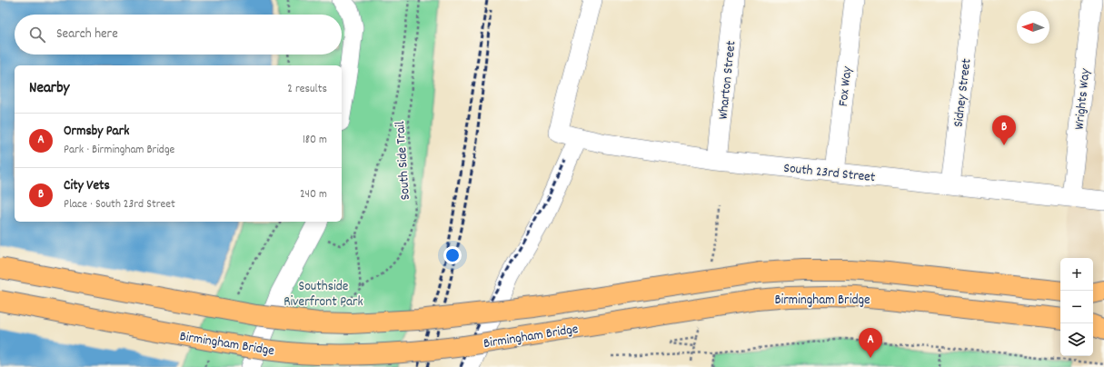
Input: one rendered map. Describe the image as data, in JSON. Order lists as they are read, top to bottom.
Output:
{
  "streets": {
    "main road": ["Birmingham Bridge"],
    "street": [
      "Wharton Street",
      "Fox Way",
      "Sidney Street",
      "Wrights Way",
      "South 23rd Street"
    ],
    "path": ["South Side Trail"]
  },
  "crossings": [
    ["Wharton Street", "South 23rd Street"],
    ["Fox Way", "South 23rd Street"],
    ["Sidney Street", "South 23rd Street"],
    ["Wrights Way", "South 23rd Street"]
  ],
  "parks": ["Southside Riverfront Park"],
  "north": "left",
  "page": {
    "search": "Search here",
    "heading": ["Nearby", "2 results"],
    "list": [
      {
        "mark": "A",
        "name": "Ormsby Park",
        "note": "Park · Birmingham Bridge",
        "value": "180 m"
      },
      {
        "mark": "B",
        "name": "City Vets",
        "note": "Place · South 23rd Street",
        "value": "240 m"
      }
    ],
    "pins": ["B", "A"],
    "map_buttons": ["+", "−"]
  }
}
